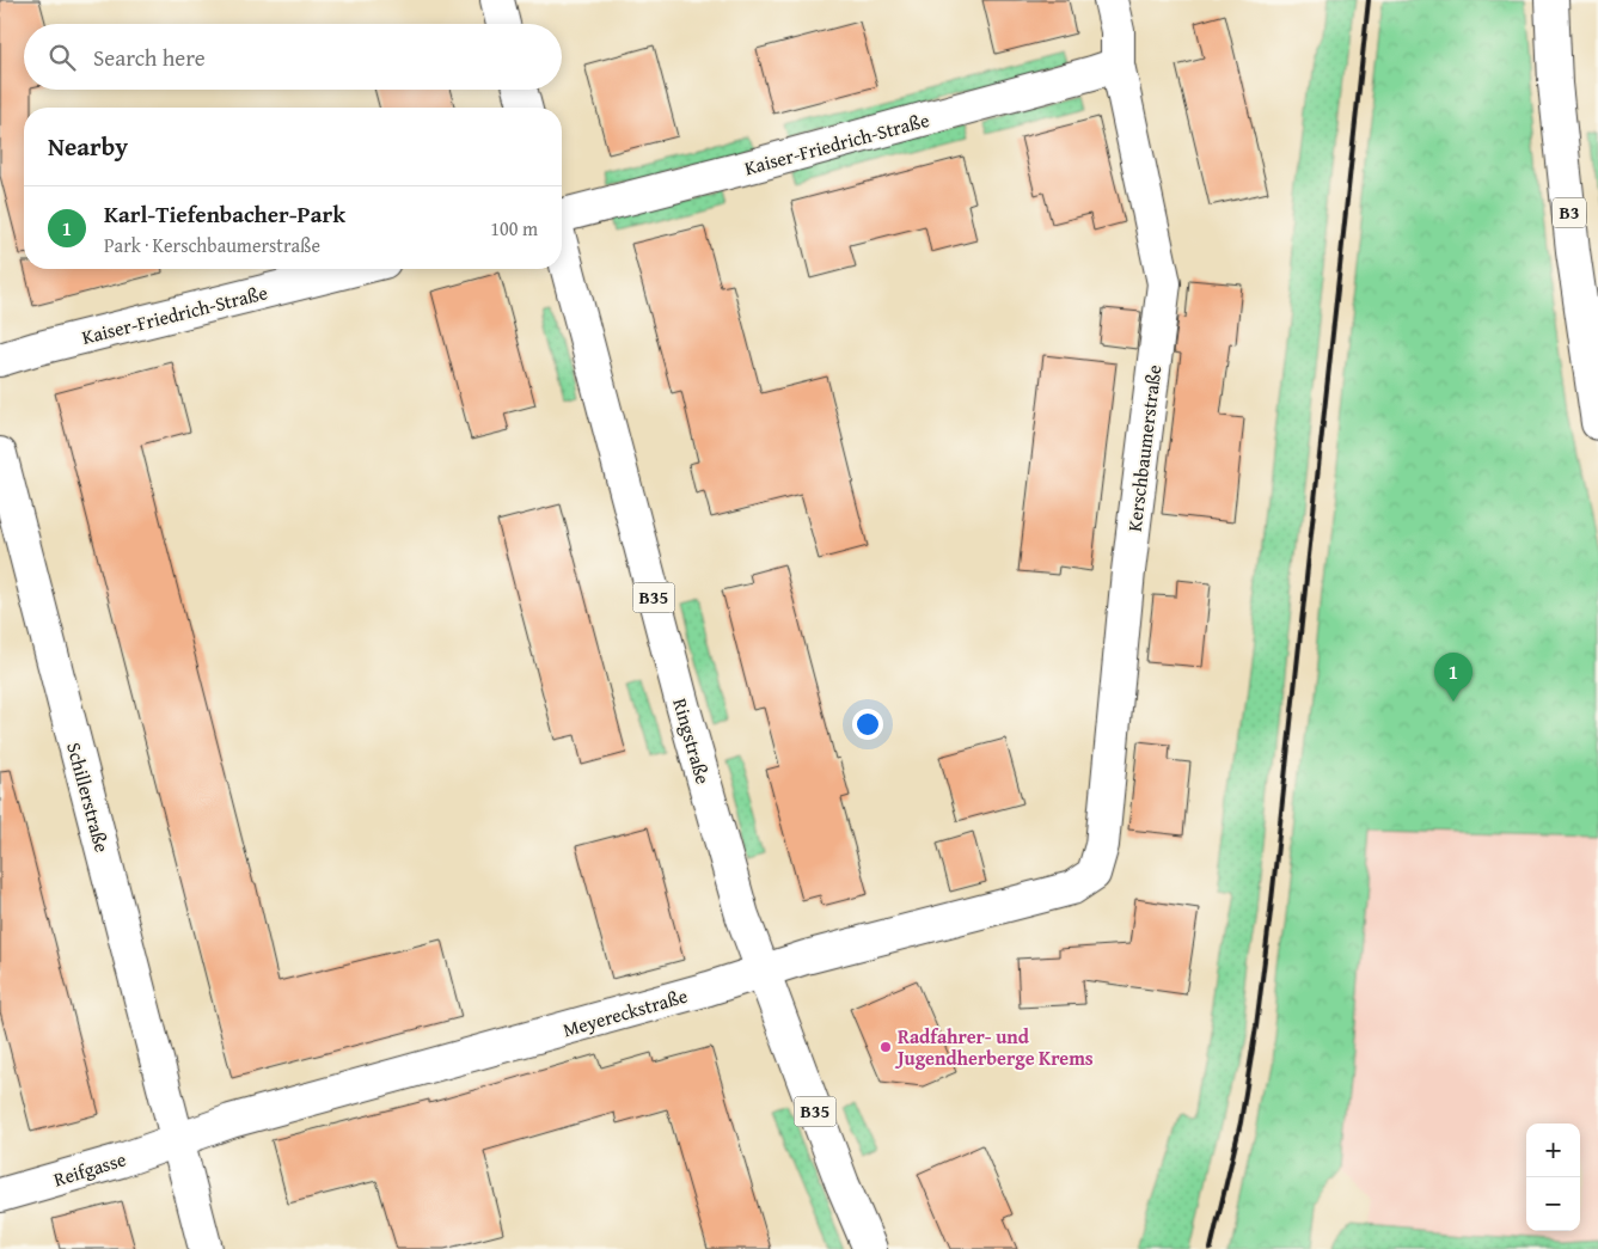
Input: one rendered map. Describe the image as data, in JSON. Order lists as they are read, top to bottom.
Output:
{
  "streets": {
    "main road": [
      "Kaiser-Friedrich-Straße",
      "B3",
      "Kerschbaumerstraße",
      "B35",
      "Ringstraße",
      "Schillerstraße",
      "Meyereckstraße",
      "Reifgasse"
    ]
  },
  "crossings": [
    ["Kaiser-Friedrich-Straße", "Kerschbaumerstraße"],
    ["Kerschbaumerstraße", "Meyereckstraße"],
    ["Ringstraße", "Meyereckstraße"],
    ["Schillerstraße", "Meyereckstraße"],
    ["Schillerstraße", "Reifgasse"],
    ["Meyereckstraße", "Reifgasse"]
  ],
  "places": ["Radfahrer- und Jugendherberge Krems"],
  "page": {
    "search": "Search here",
    "heading": "Nearby",
    "list": [
      {
        "mark": "1",
        "name": "Karl-Tiefenbacher-Park",
        "note": "Park · Kerschbaumerstraße",
        "value": "100 m"
      }
    ],
    "pins": "1",
    "map_buttons": ["+", "−"]
  }
}
